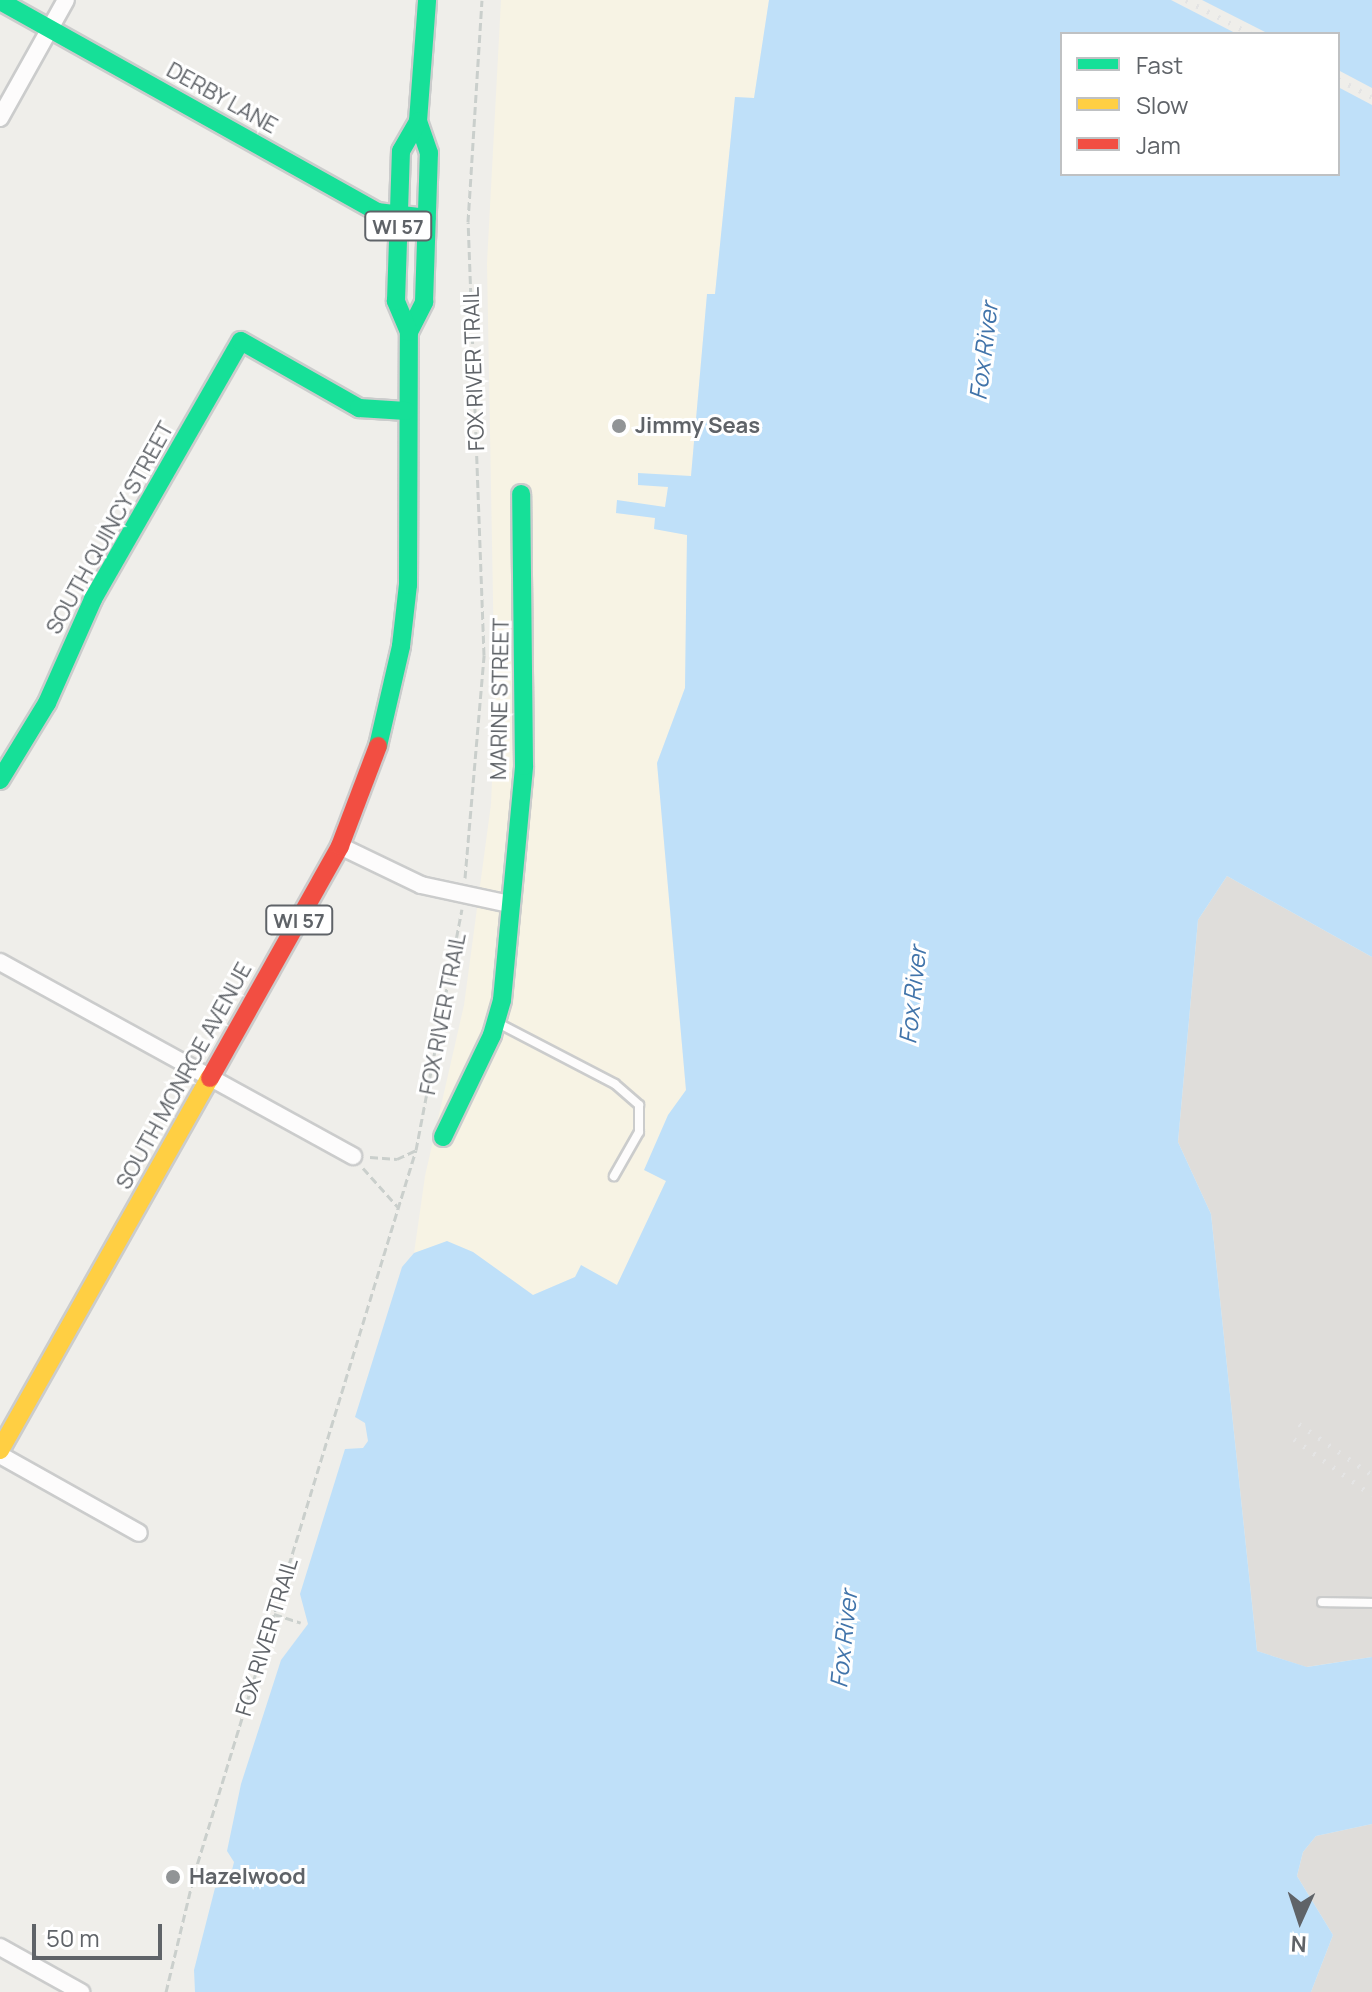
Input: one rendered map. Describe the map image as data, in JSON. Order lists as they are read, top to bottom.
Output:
{
  "streets": {
    "street": [
      "DERBY LANE",
      "WI 57",
      "SOUTH QUINCY STREET",
      "MARINE STREET",
      "SOUTH MONROE AVENUE"
    ],
    "path": ["FOX RIVER TRAIL"]
  },
  "crossings": [
    ["DERBY LANE", "SOUTH MONROE AVENUE"],
    ["SOUTH QUINCY STREET", "SOUTH MONROE AVENUE"]
  ],
  "water": ["Fox River"],
  "places": ["Jimmy Seas", "Hazelwood"],
  "legend": ["Fast", "Slow", "Jam"],
  "scale_bar": "50 m",
  "north": "bottom"
}
